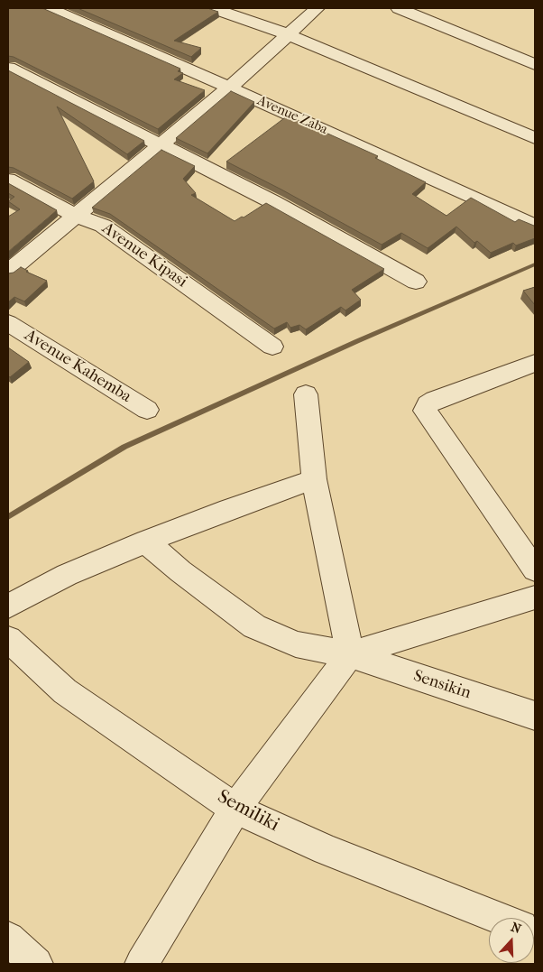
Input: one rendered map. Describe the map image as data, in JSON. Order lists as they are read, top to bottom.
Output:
{
  "streets": {
    "street": [
      "Avenue Zaba",
      "Avenue Kipasi",
      "Avenue Kahemba",
      "Sensikin",
      "Semiliki"
    ]
  },
  "north": "top"
}
